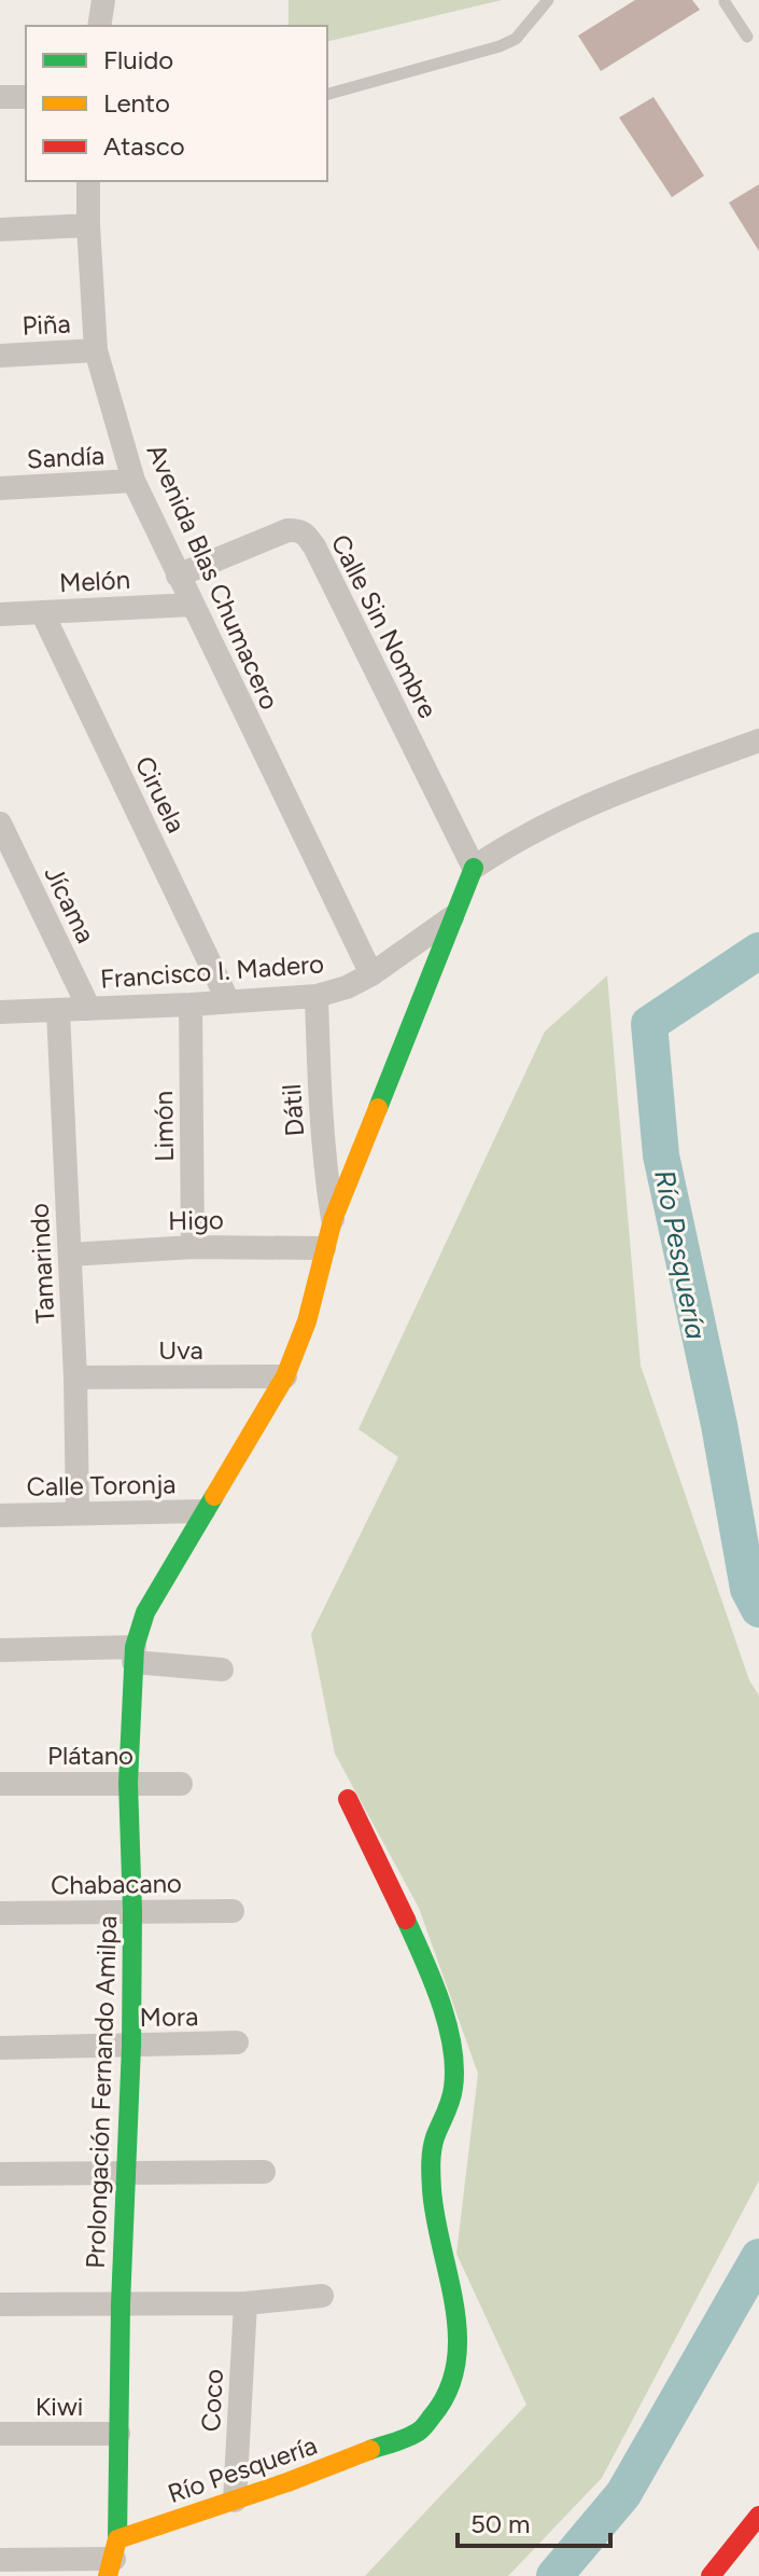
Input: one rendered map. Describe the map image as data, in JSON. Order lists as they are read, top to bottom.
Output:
{
  "streets": {
    "street": [
      "Piña",
      "Sandía",
      "Avenida Blas Chumacero",
      "Melón",
      "Calle Sin Nombre",
      "Ciruela",
      "Jícama",
      "Francisco I. Madero",
      "Dátil",
      "Limón",
      "Higo",
      "Tamarindo",
      "Uva",
      "Calle Toronja",
      "Plátano",
      "Chabacano",
      "Mora",
      "Prolongación Fernando Amilpa",
      "Coco",
      "Kiwi",
      "Río Pesquería"
    ]
  },
  "crossings": [
    ["Piña", "Avenida Blas Chumacero"],
    ["Sandía", "Avenida Blas Chumacero"],
    ["Avenida Blas Chumacero", "Melón"],
    ["Avenida Blas Chumacero", "Calle Sin Nombre"],
    ["Avenida Blas Chumacero", "Francisco I. Madero"],
    ["Melón", "Ciruela"],
    ["Ciruela", "Francisco I. Madero"],
    ["Jícama", "Francisco I. Madero"],
    ["Francisco I. Madero", "Dátil"],
    ["Francisco I. Madero", "Limón"],
    ["Francisco I. Madero", "Tamarindo"],
    ["Limón", "Higo"],
    ["Higo", "Tamarindo"],
    ["Tamarindo", "Uva"],
    ["Tamarindo", "Calle Toronja"],
    ["Plátano", "Prolongación Fernando Amilpa"],
    ["Chabacano", "Prolongación Fernando Amilpa"],
    ["Mora", "Prolongación Fernando Amilpa"],
    ["Prolongación Fernando Amilpa", "Kiwi"],
    ["Prolongación Fernando Amilpa", "Río Pesquería"],
    ["Coco", "Río Pesquería"]
  ],
  "water": ["Río Pesquería"],
  "legend": ["Fluido", "Lento", "Atasco"],
  "scale_bar": "50 m"
}
